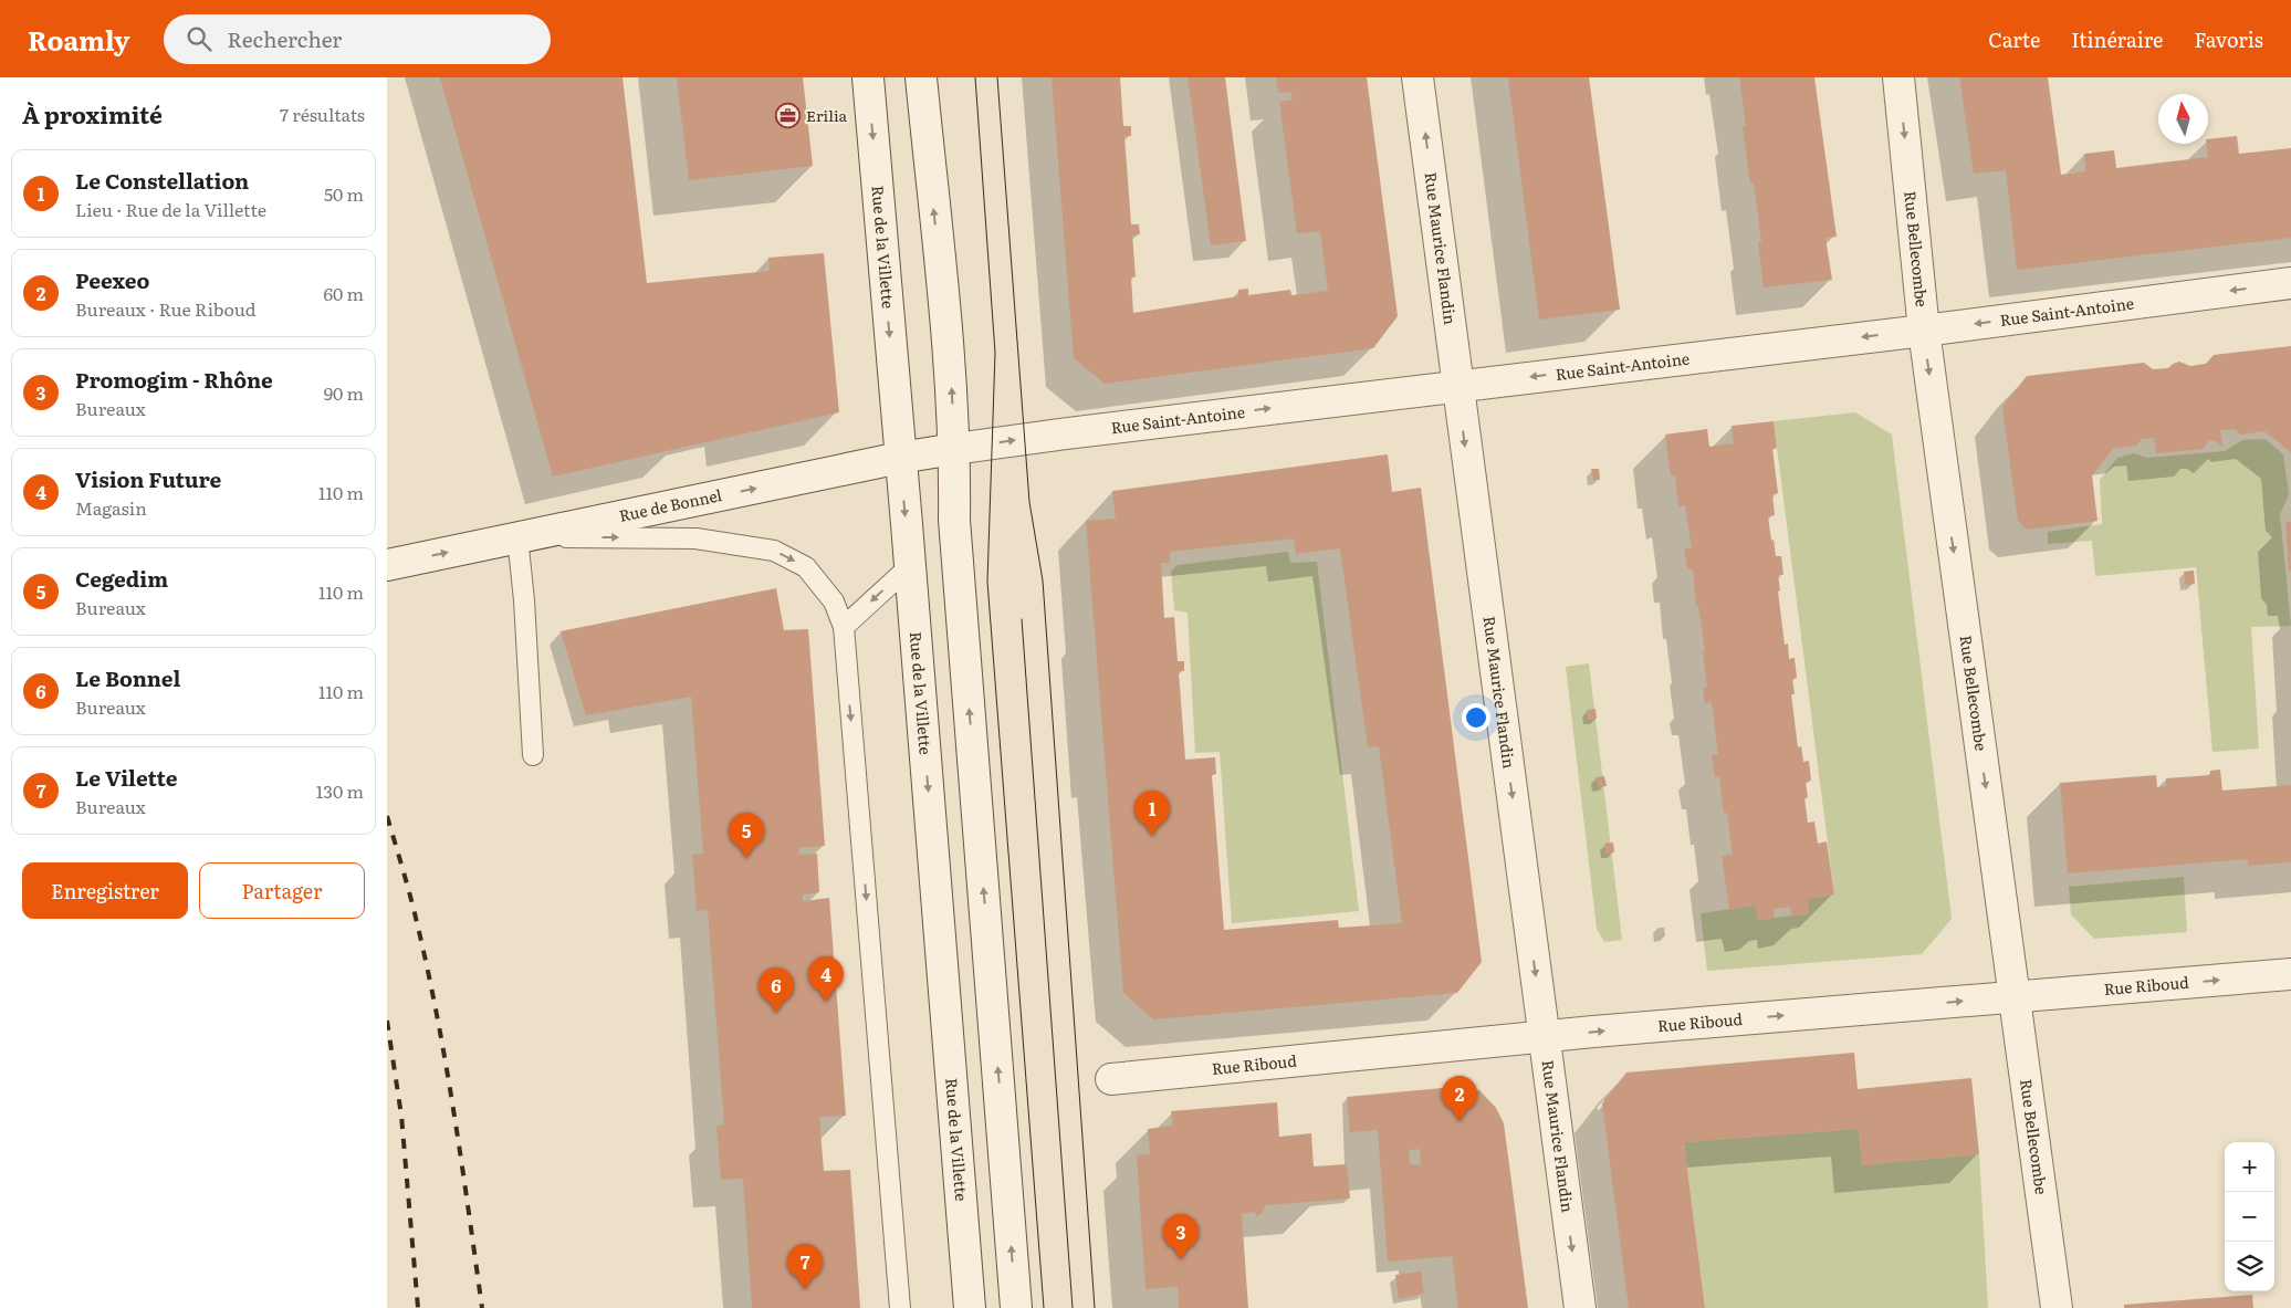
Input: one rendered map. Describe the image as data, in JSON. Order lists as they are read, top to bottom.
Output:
{
  "streets": {
    "street": [
      "Rue de la Villette",
      "Rue Maurice Flandin",
      "Rue Bellecombe",
      "Rue Saint-Antoine",
      "Rue de Bonnel",
      "Rue Riboud"
    ]
  },
  "crossings": [
    ["Rue de la Villette", "Rue de Bonnel"],
    ["Rue Maurice Flandin", "Rue Saint-Antoine"],
    ["Rue Maurice Flandin", "Rue Riboud"],
    ["Rue Bellecombe", "Rue Saint-Antoine"],
    ["Rue Bellecombe", "Rue Riboud"],
    ["Rue Saint-Antoine", "Rue de Bonnel"]
  ],
  "one_way": ["Rue Bellecombe", "Rue de Bonnel", "Rue Riboud"],
  "places": {
    "office": ["Erilia"]
  },
  "north": "top",
  "page": {
    "header": "Roamly",
    "search": "Rechercher",
    "nav": ["Carte", "Itinéraire", "Favoris"],
    "heading": ["À proximité", "7 résultats"],
    "list": [
      {
        "mark": "1",
        "name": "Le Constellation",
        "note": "Lieu · Rue de la Villette",
        "value": "50 m"
      },
      {
        "mark": "2",
        "name": "Peexeo",
        "note": "Bureaux · Rue Riboud",
        "value": "60 m"
      },
      {
        "mark": "3",
        "name": "Promogim - Rhône",
        "note": "Bureaux",
        "value": "90 m"
      },
      {
        "mark": "4",
        "name": "Vision Future",
        "note": "Magasin",
        "value": "110 m"
      },
      {
        "mark": "5",
        "name": "Cegedim",
        "note": "Bureaux",
        "value": "110 m"
      },
      {
        "mark": "6",
        "name": "Le Bonnel",
        "note": "Bureaux",
        "value": "110 m"
      },
      {
        "mark": "7",
        "name": "Le Vilette",
        "note": "Bureaux",
        "value": "130 m"
      }
    ],
    "pins": [
      "1",
      "5",
      "4",
      "6",
      "2",
      "3",
      "7"
    ],
    "buttons": ["Enregistrer", "Partager"],
    "map_buttons": ["+", "−"]
  }
}
